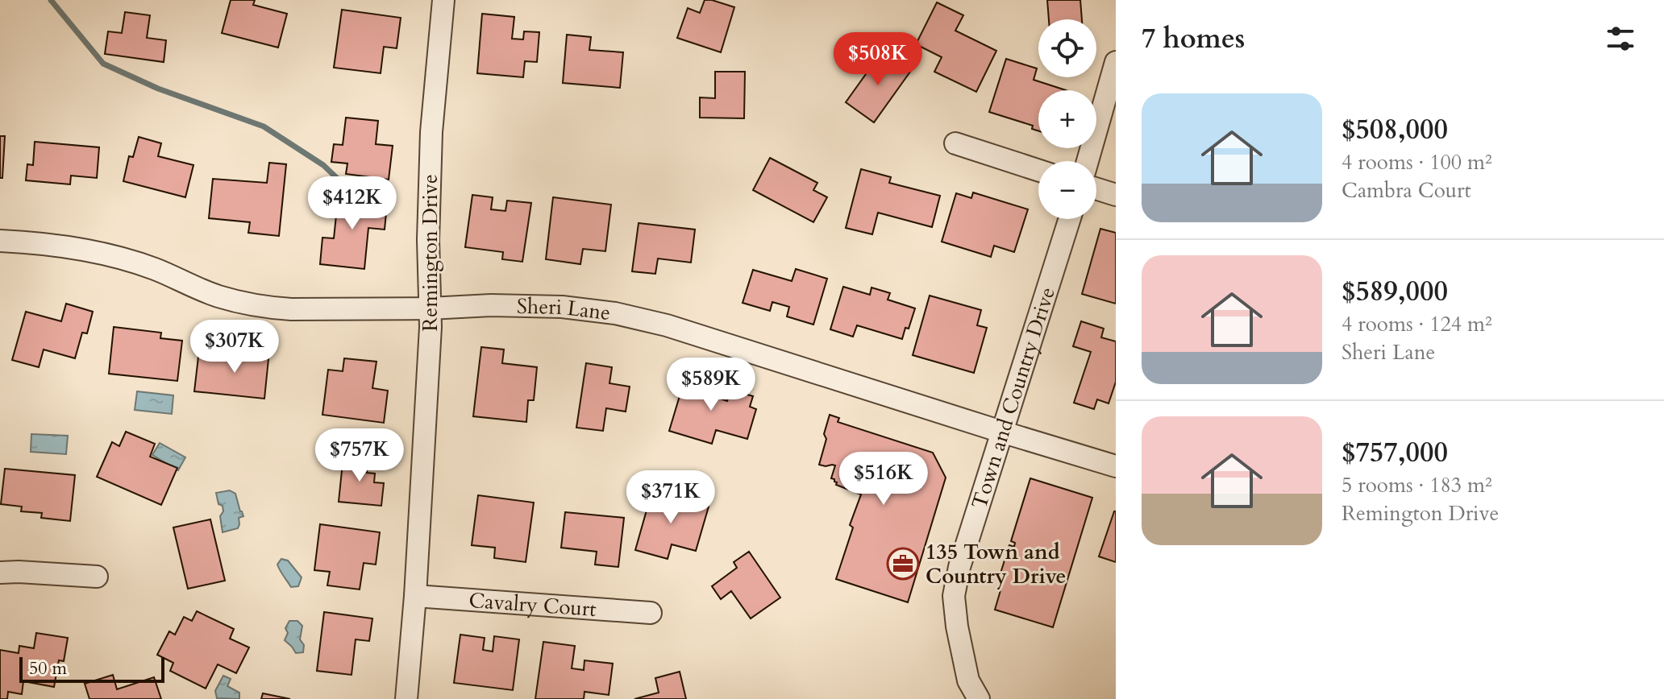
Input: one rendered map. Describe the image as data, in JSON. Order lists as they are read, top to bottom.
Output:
{
  "streets": {
    "street": [
      "Remington Drive",
      "Sheri Lane",
      "Town and Country Drive",
      "Cavalry Court"
    ]
  },
  "crossings": [
    ["Remington Drive", "Sheri Lane"],
    ["Remington Drive", "Cavalry Court"],
    ["Sheri Lane", "Town and Country Drive"]
  ],
  "places": {
    "office": ["135 Town and Country Drive"]
  },
  "scale_bar": "50 m",
  "page": {
    "heading": "7 homes",
    "map_buttons": ["+", "−"],
    "price": [
      "$508K",
      "$412K",
      "$307K",
      "$589K",
      "$757K",
      "$516K",
      "$371K"
    ],
    "list": [
      {
        "name": "$508,000",
        "note": "4 rooms · 100 m² · Cambra Court"
      },
      {
        "name": "$589,000",
        "note": "4 rooms · 124 m² · Sheri Lane"
      },
      {
        "name": "$757,000",
        "note": "5 rooms · 183 m² · Remington Drive"
      }
    ],
    "scale": "50 m"
  }
}
